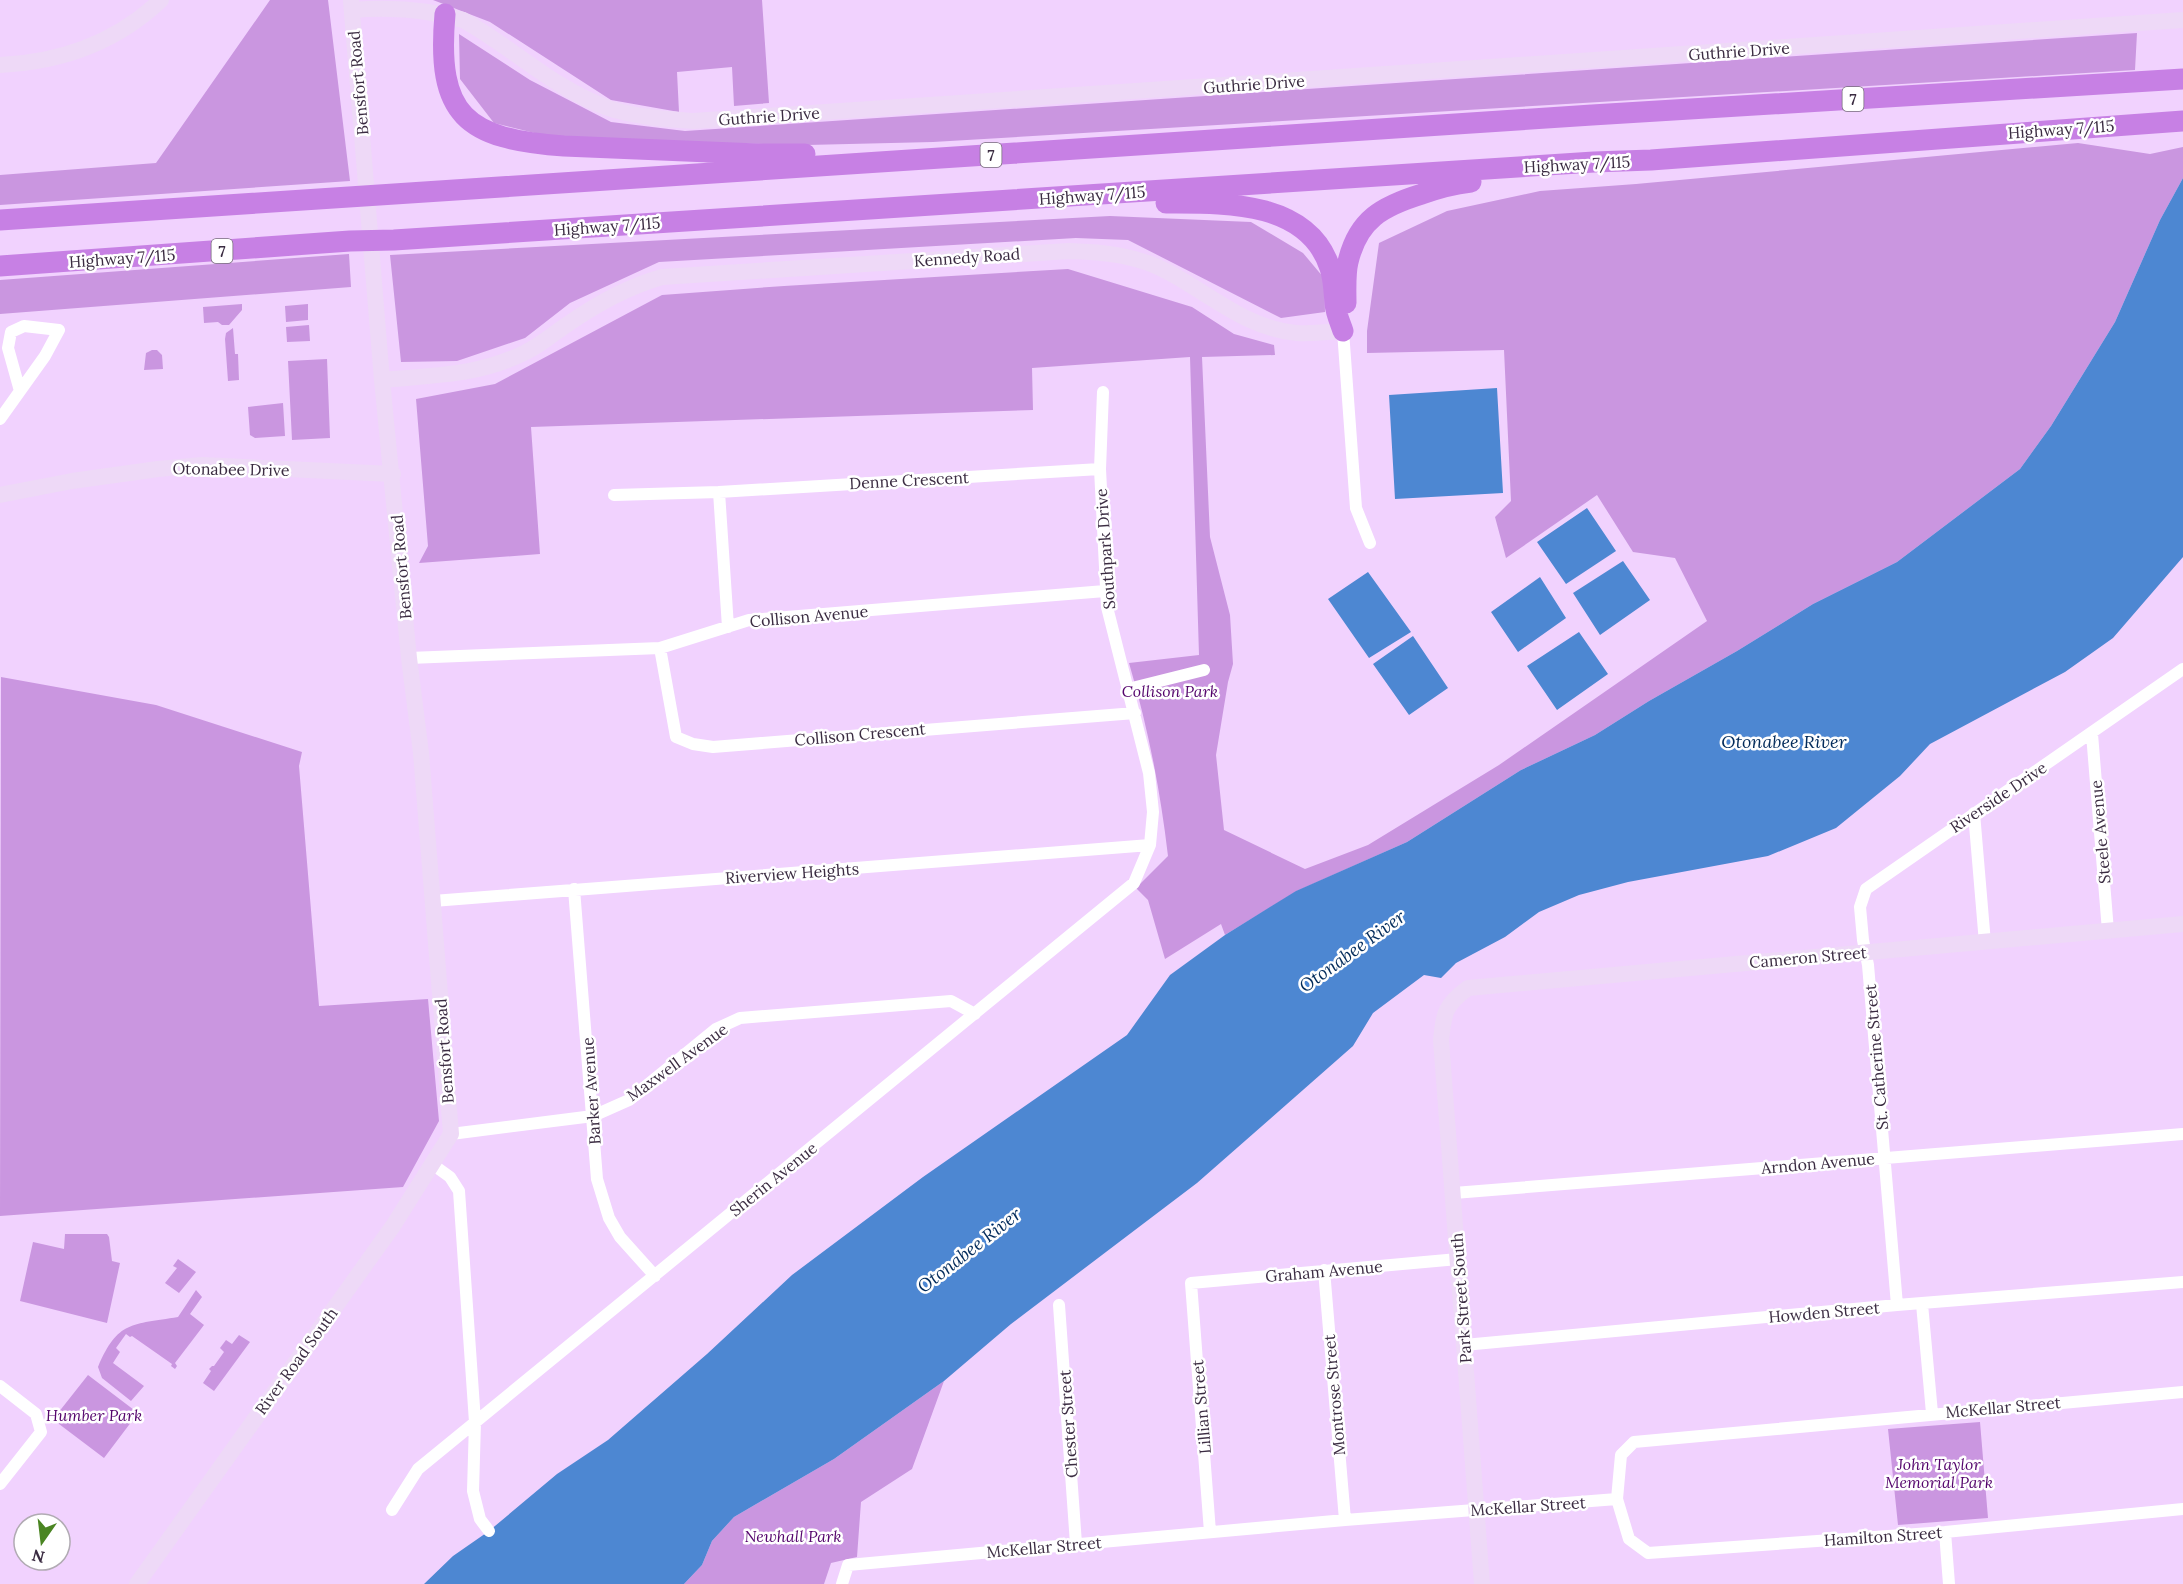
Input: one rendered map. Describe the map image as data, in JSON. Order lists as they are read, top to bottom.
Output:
{
  "streets": {
    "highway": ["7", "Highway 7/115"],
    "street": [
      "Guthrie Drive",
      "Bensfort Road",
      "Kennedy Road",
      "Otonabee Drive",
      "Denne Crescent",
      "Southpark Drive",
      "Collison Avenue",
      "Collison Crescent",
      "Riverside Drive",
      "Steele Avenue",
      "Riverview Heights",
      "Cameron Street",
      "St. Catherine Street",
      "Maxwell Avenue",
      "Barker Avenue",
      "Arndon Avenue",
      "Sherin Avenue",
      "Graham Avenue",
      "Park Street South",
      "Howden Street",
      "River Road South",
      "Montrose Street",
      "Lillian Street",
      "McKellar Street",
      "Chester Street",
      "Hamilton Street"
    ]
  },
  "crossings": [
    ["Guthrie Drive", "Bensfort Road"],
    ["Bensfort Road", "Kennedy Road"],
    ["Bensfort Road", "Otonabee Drive"],
    ["Bensfort Road", "Collison Avenue"],
    ["Bensfort Road", "Riverview Heights"],
    ["Bensfort Road", "Maxwell Avenue"],
    ["Bensfort Road", "River Road South"],
    ["Denne Crescent", "Southpark Drive"],
    ["Southpark Drive", "Collison Avenue"],
    ["Southpark Drive", "Collison Crescent"],
    ["Southpark Drive", "Riverview Heights"],
    ["Southpark Drive", "Sherin Avenue"],
    ["Collison Avenue", "Collison Crescent"],
    ["Riverside Drive", "Steele Avenue"],
    ["Riverside Drive", "Cameron Street"],
    ["Riverside Drive", "St. Catherine Street"],
    ["Steele Avenue", "Cameron Street"],
    ["Riverview Heights", "Barker Avenue"],
    ["Riverview Heights", "Sherin Avenue"],
    ["Cameron Street", "St. Catherine Street"],
    ["Cameron Street", "Park Street South"],
    ["St. Catherine Street", "Arndon Avenue"],
    ["St. Catherine Street", "Howden Street"],
    ["Maxwell Avenue", "Barker Avenue"],
    ["Maxwell Avenue", "Sherin Avenue"],
    ["Maxwell Avenue", "River Road South"],
    ["Barker Avenue", "Sherin Avenue"],
    ["Arndon Avenue", "Park Street South"],
    ["Graham Avenue", "Park Street South"],
    ["Graham Avenue", "Montrose Street"],
    ["Graham Avenue", "Lillian Street"],
    ["Park Street South", "Howden Street"],
    ["Park Street South", "McKellar Street"],
    ["Montrose Street", "McKellar Street"],
    ["Lillian Street", "McKellar Street"],
    ["McKellar Street", "Chester Street"],
    ["McKellar Street", "Hamilton Street"]
  ],
  "water": ["Otonabee River"],
  "parks": [
    "Collison Park",
    "Humber Park",
    "John Taylor Memorial Park",
    "Newhall Park"
  ],
  "north": "bottom"
}
